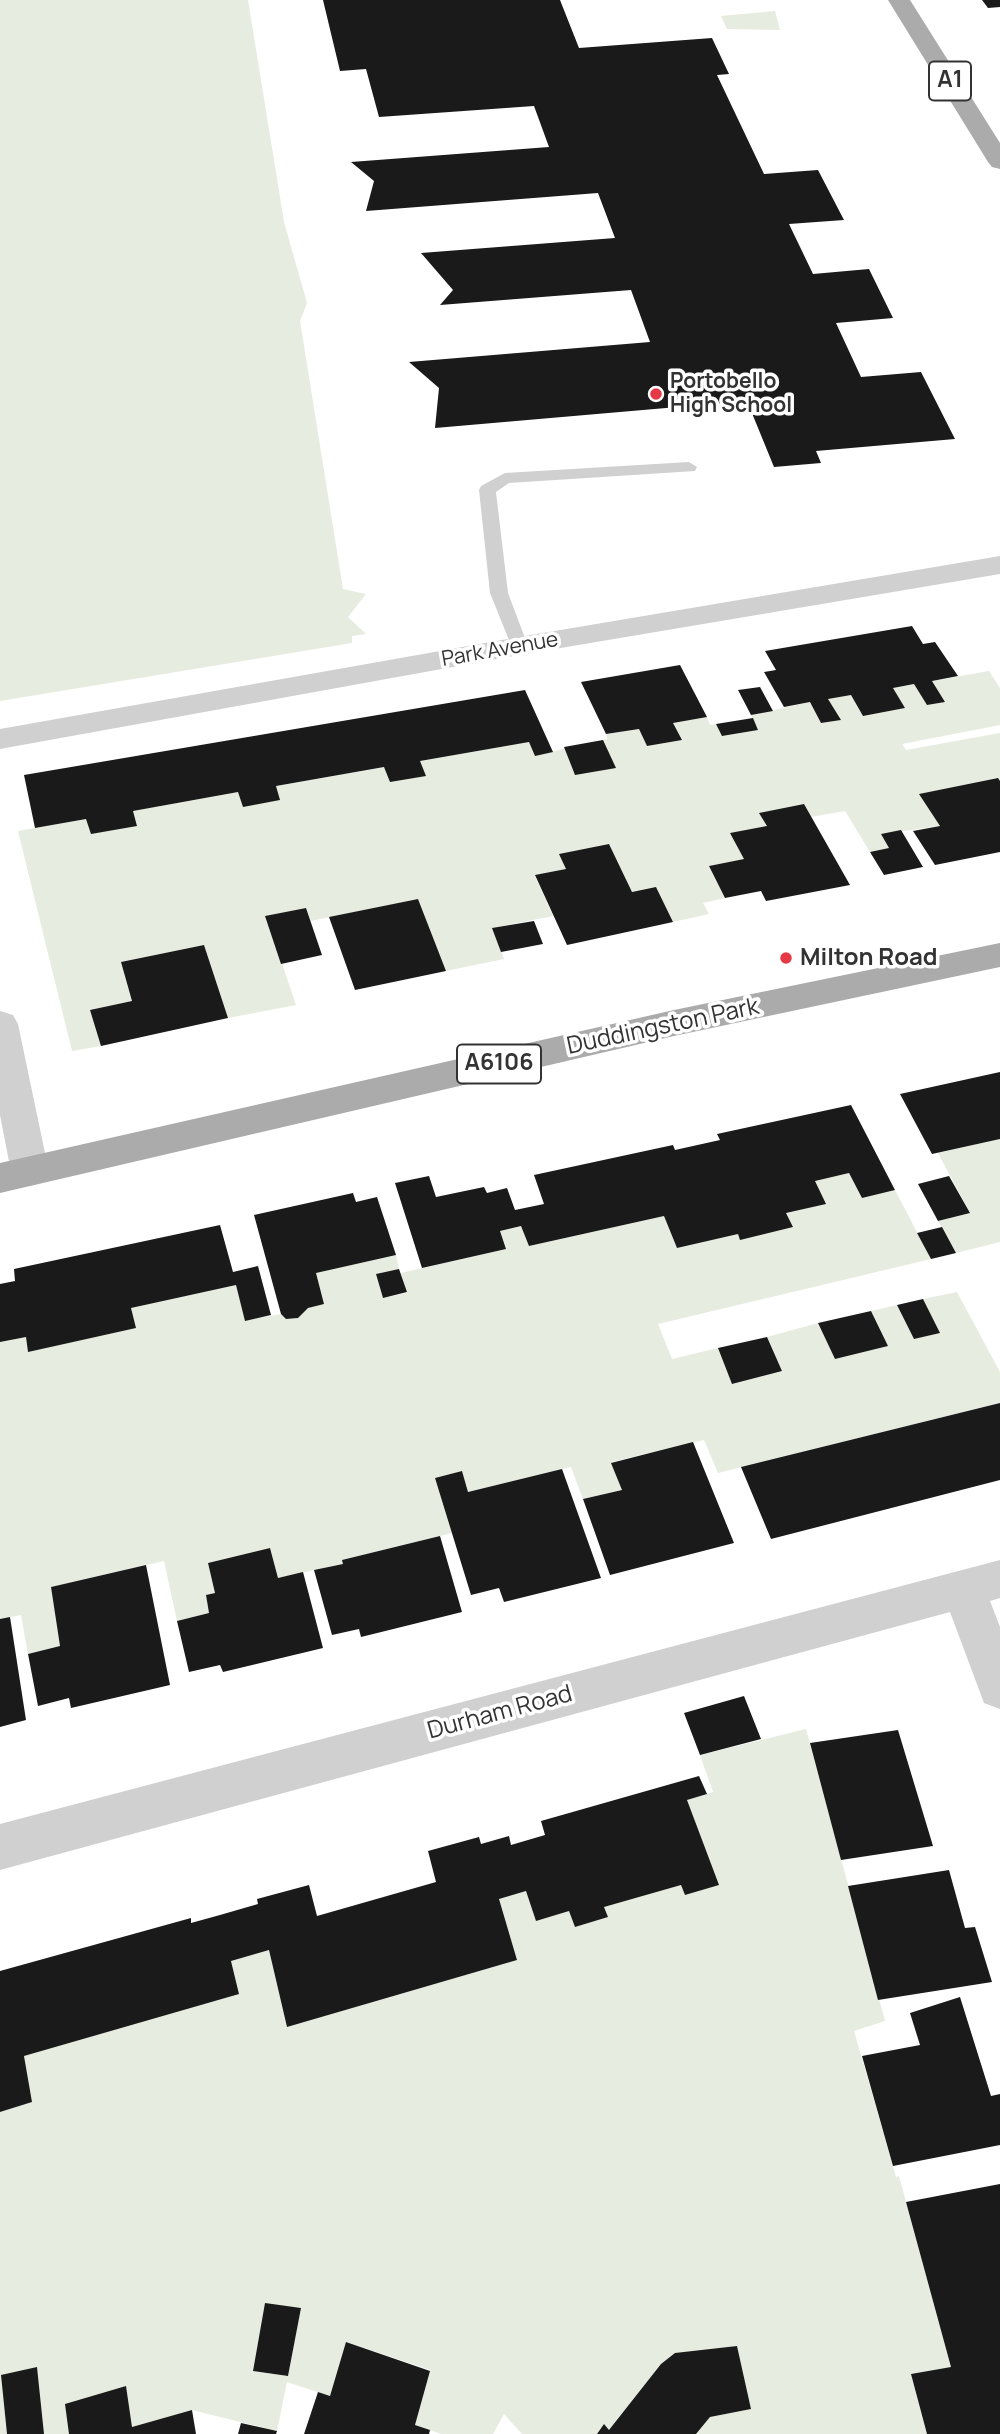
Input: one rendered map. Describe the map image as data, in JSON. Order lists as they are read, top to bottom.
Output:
{
  "streets": {
    "main road": ["A1", "Duddingston Park", "A6106"],
    "street": ["Park Avenue", "Durham Road"]
  },
  "places": ["Portobello High School", "Milton Road"]
}
